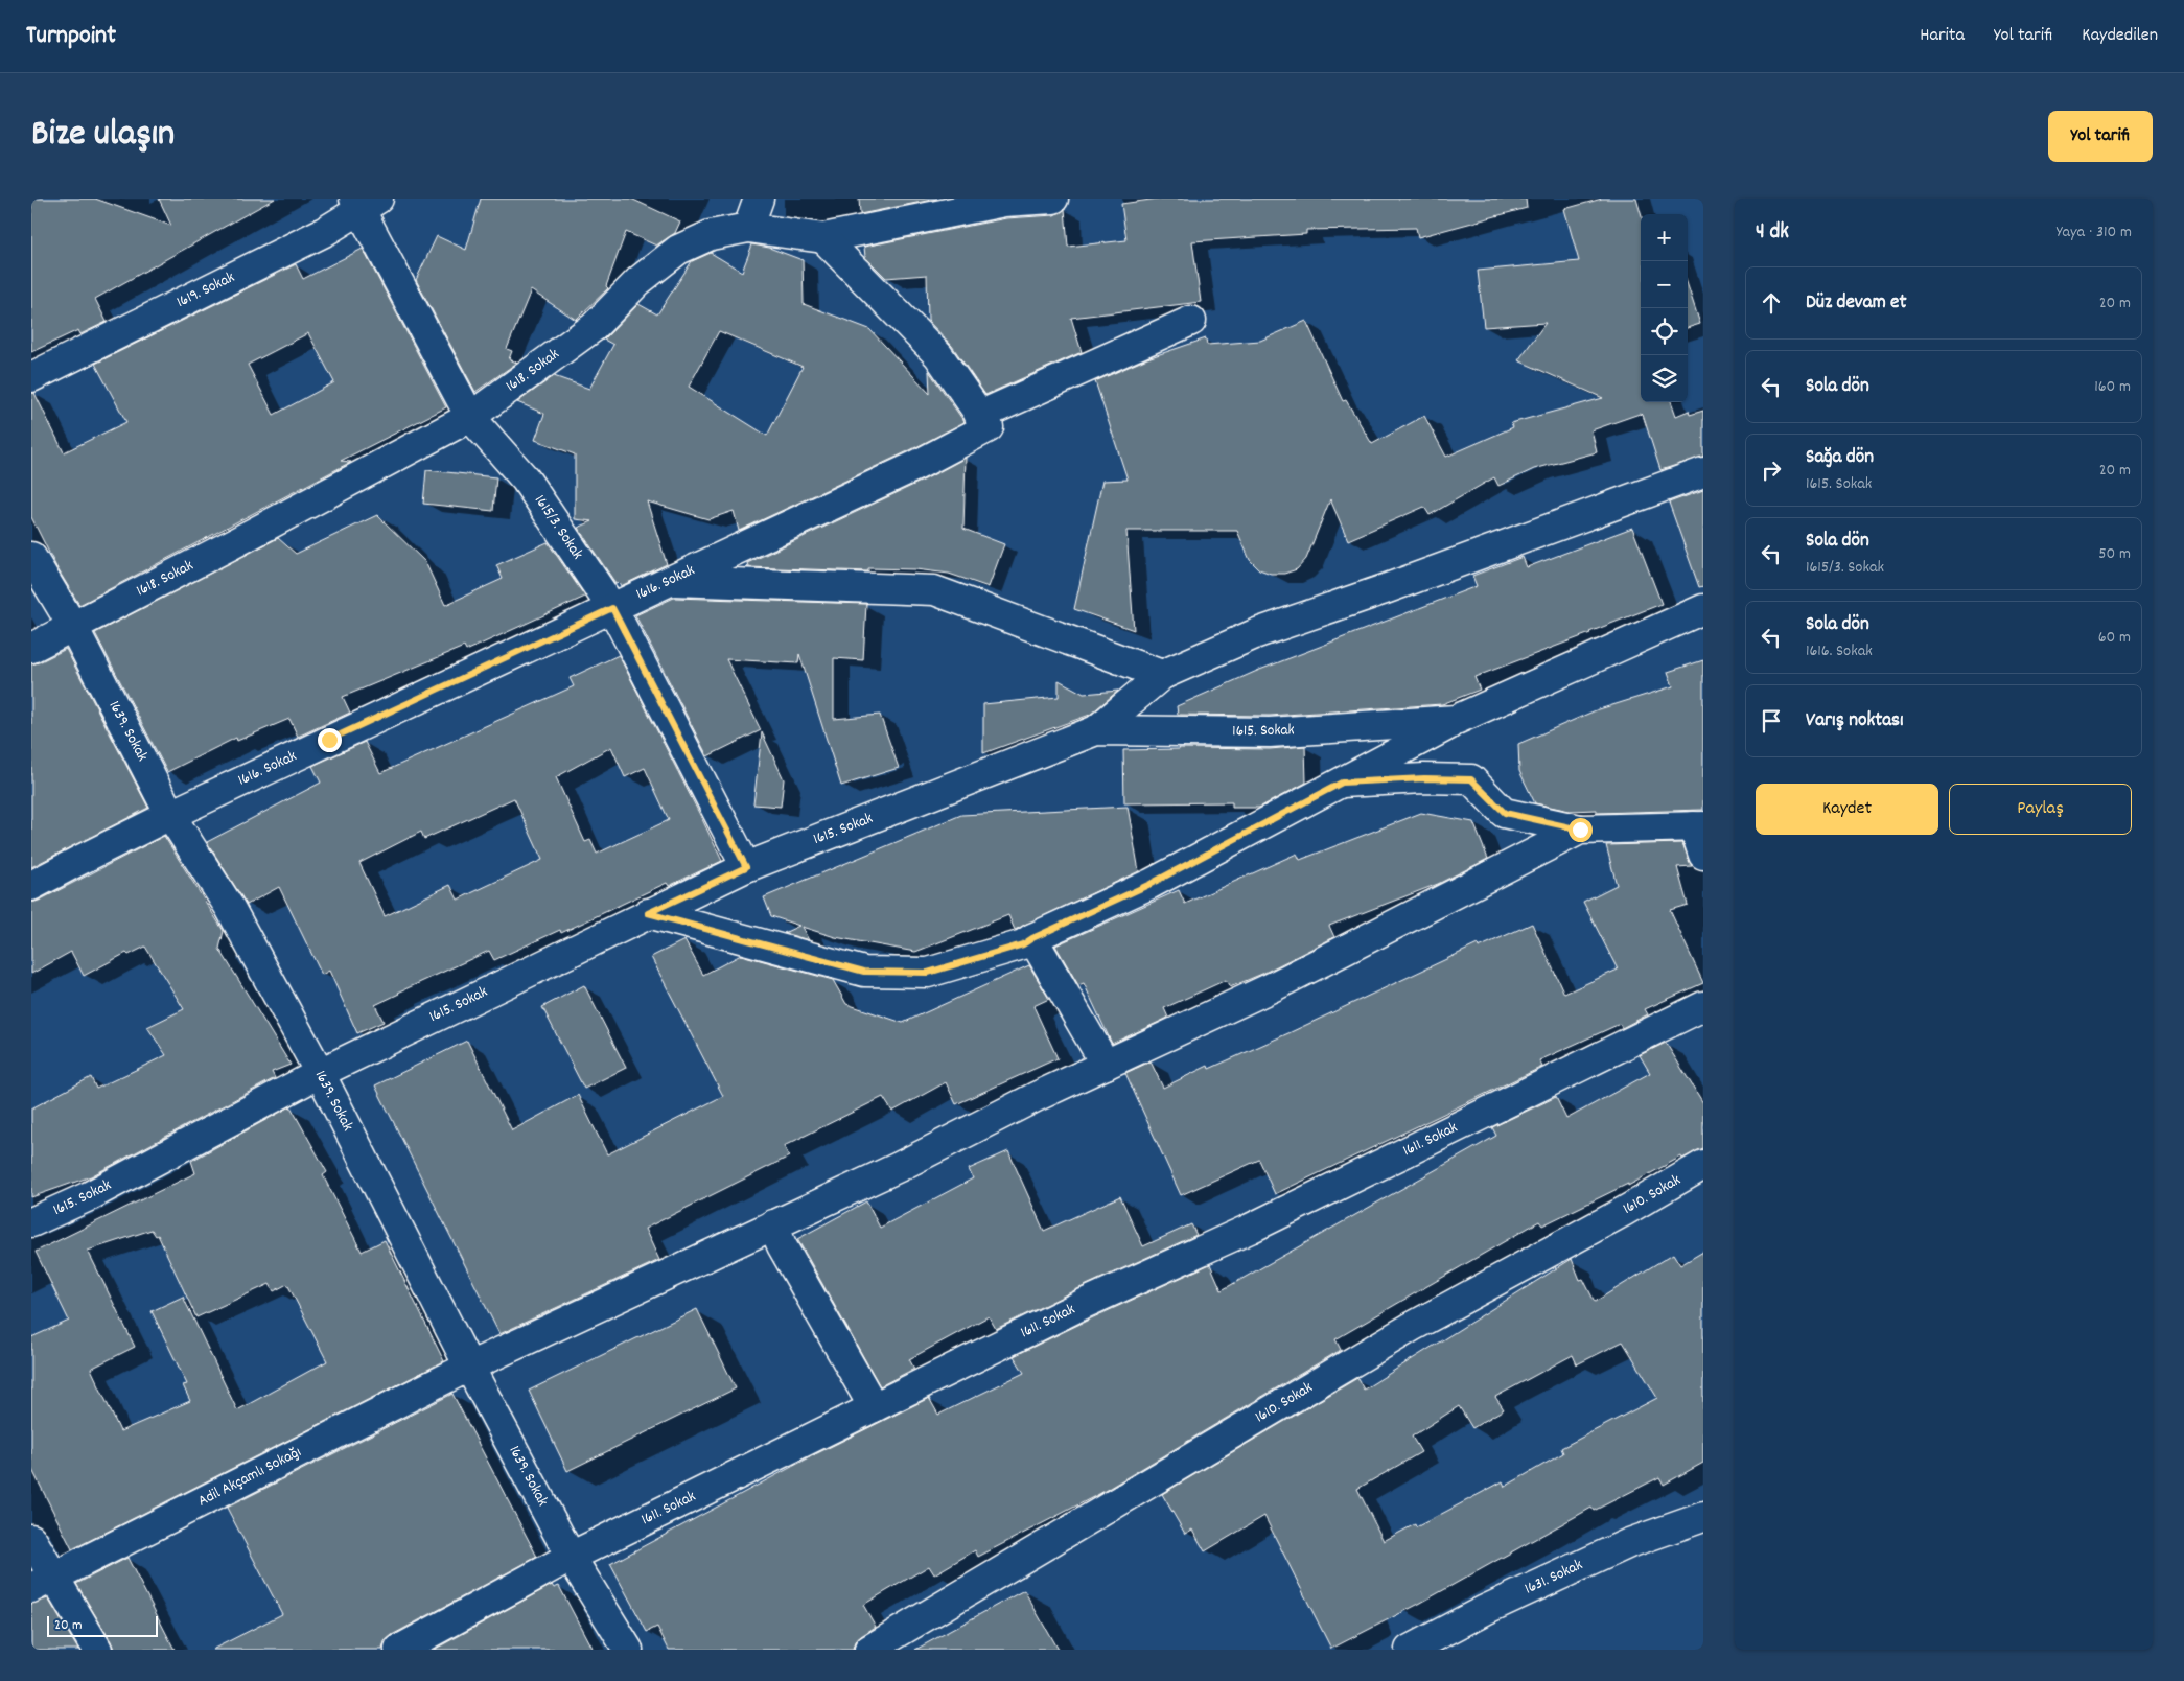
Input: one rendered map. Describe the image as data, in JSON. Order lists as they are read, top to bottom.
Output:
{
  "streets": {
    "street": [
      "1619. Sokak",
      "1618. Sokak",
      "1615/3. Sokak",
      "1616. Sokak",
      "1639. Sokak",
      "1615. Sokak",
      "1611. Sokak",
      "1610. Sokak",
      "Adil Akçamlı Sokağı",
      "1631. Sokak"
    ]
  },
  "crossings": [
    ["1619. Sokak", "1615/3. Sokak"],
    ["1618. Sokak", "1615/3. Sokak"],
    ["1618. Sokak", "1639. Sokak"],
    ["1615/3. Sokak", "1616. Sokak"],
    ["1615/3. Sokak", "1615. Sokak"],
    ["1616. Sokak", "1639. Sokak"],
    ["1639. Sokak", "1615. Sokak"],
    ["1639. Sokak", "1611. Sokak"],
    ["1639. Sokak", "Adil Akçamlı Sokağı"]
  ],
  "scale_bar": "20 m",
  "page": {
    "header": "Turnpoint",
    "nav": ["Harita", "Yol tarifi", "Kaydedilen"],
    "title": "Bize ulaşın",
    "buttons": [
      "Yol tarifi",
      ["Kaydet", "Paylaş"]
    ],
    "heading": ["4 dk", "Yaya · 310 m"],
    "map_buttons": ["+", "−"],
    "list": [
      ["Düz devam et", "20 m"],
      ["Sola dön", "160 m"],
      ["Sağa dön", "1615. Sokak", "20 m"],
      ["Sola dön", "1615/3. Sokak", "50 m"],
      ["Sola dön", "1616. Sokak", "60 m"],
      "Varış noktası"
    ],
    "scale": "20 m"
  }
}
